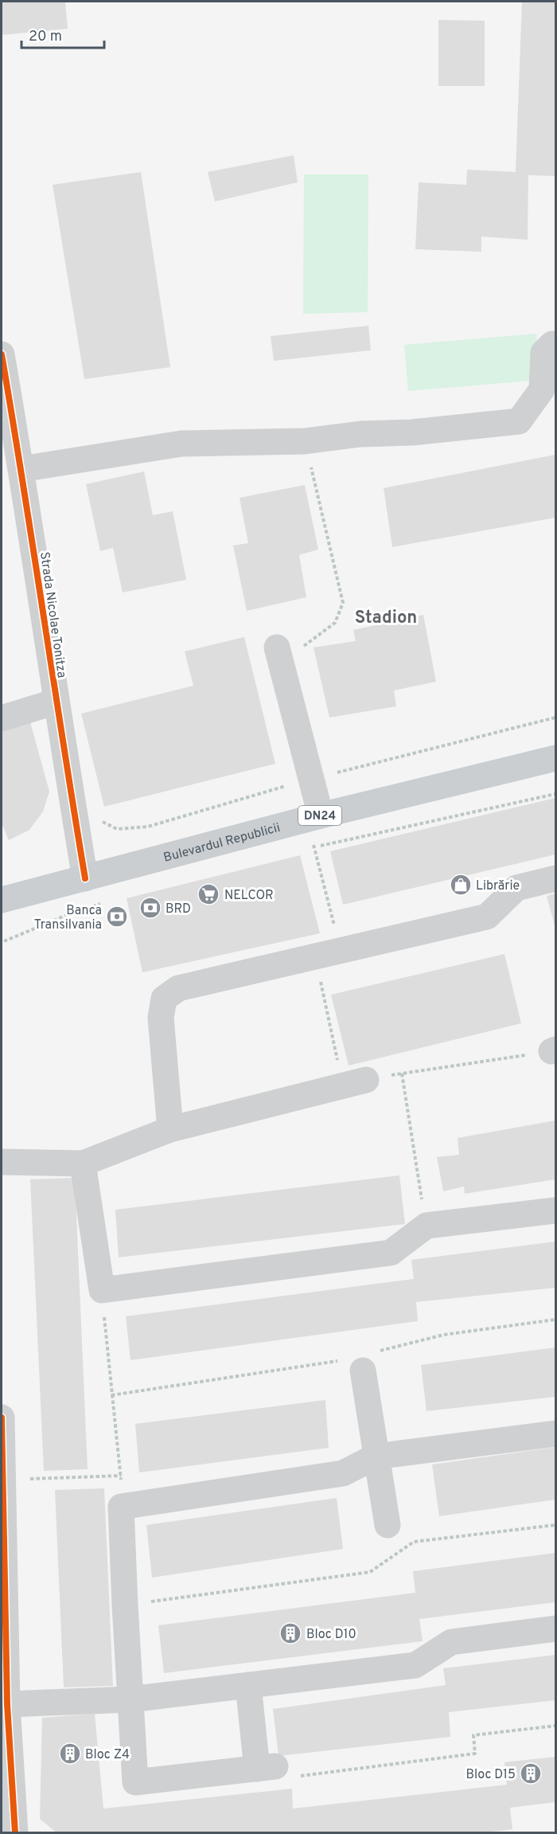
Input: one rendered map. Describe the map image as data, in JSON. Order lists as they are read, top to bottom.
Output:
{
  "streets": {
    "main road": ["DN24", "Bulevardul Republicii"],
    "street": ["Strada Nicolae Tonitza"]
  },
  "crossings": [
    ["Strada Nicolae Tonitza", "Bulevardul Republicii"]
  ],
  "districts": ["Stadion"],
  "places": {
    "shop": ["Librărie"],
    "supermarket": ["NELCOR"],
    "bank": ["BRD", "Banca Transilvania"],
    "building": ["Bloc D10", "Bloc Z4", "Bloc D15"]
  },
  "scale_bar": "20 m"
}
